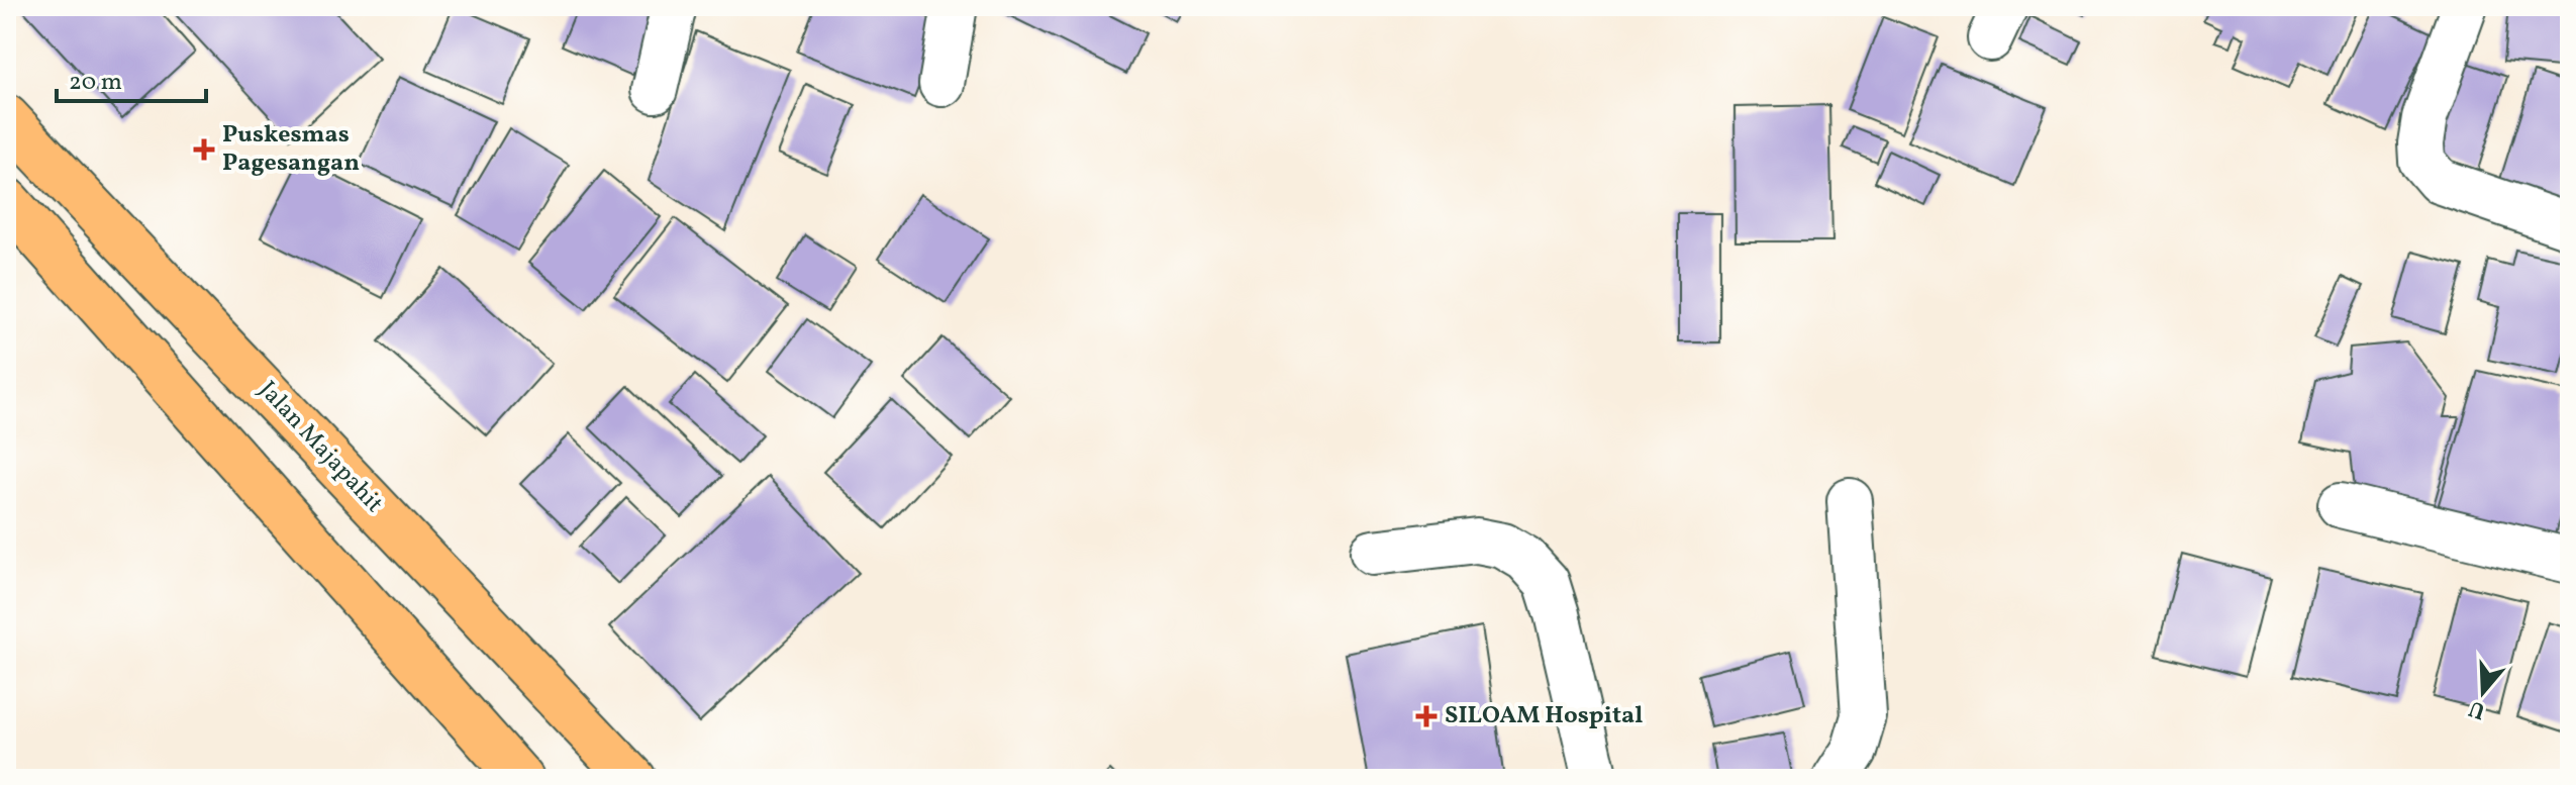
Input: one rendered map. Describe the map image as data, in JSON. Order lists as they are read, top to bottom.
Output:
{
  "streets": {
    "main road": ["Jalan Majapahit"]
  },
  "places": {
    "health": ["Puskesmas Pagesangan", "SILOAM Hospital"]
  },
  "scale_bar": "20 m",
  "north": "bottom"
}
